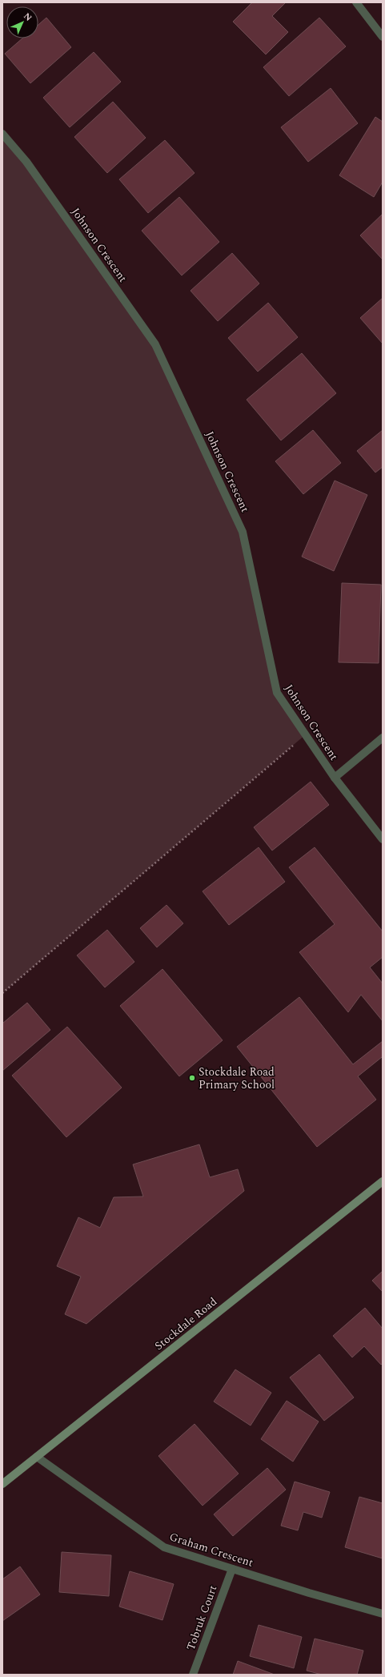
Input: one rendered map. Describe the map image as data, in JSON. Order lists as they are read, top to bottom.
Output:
{
  "streets": {
    "street": [
      "Johnson Crescent",
      "Stockdale Road",
      "Graham Crescent",
      "Tobruk Court"
    ]
  },
  "crossings": [
    ["Stockdale Road", "Graham Crescent"],
    ["Graham Crescent", "Tobruk Court"]
  ],
  "places": ["Stockdale Road Primary School"],
  "north": "top right"
}
